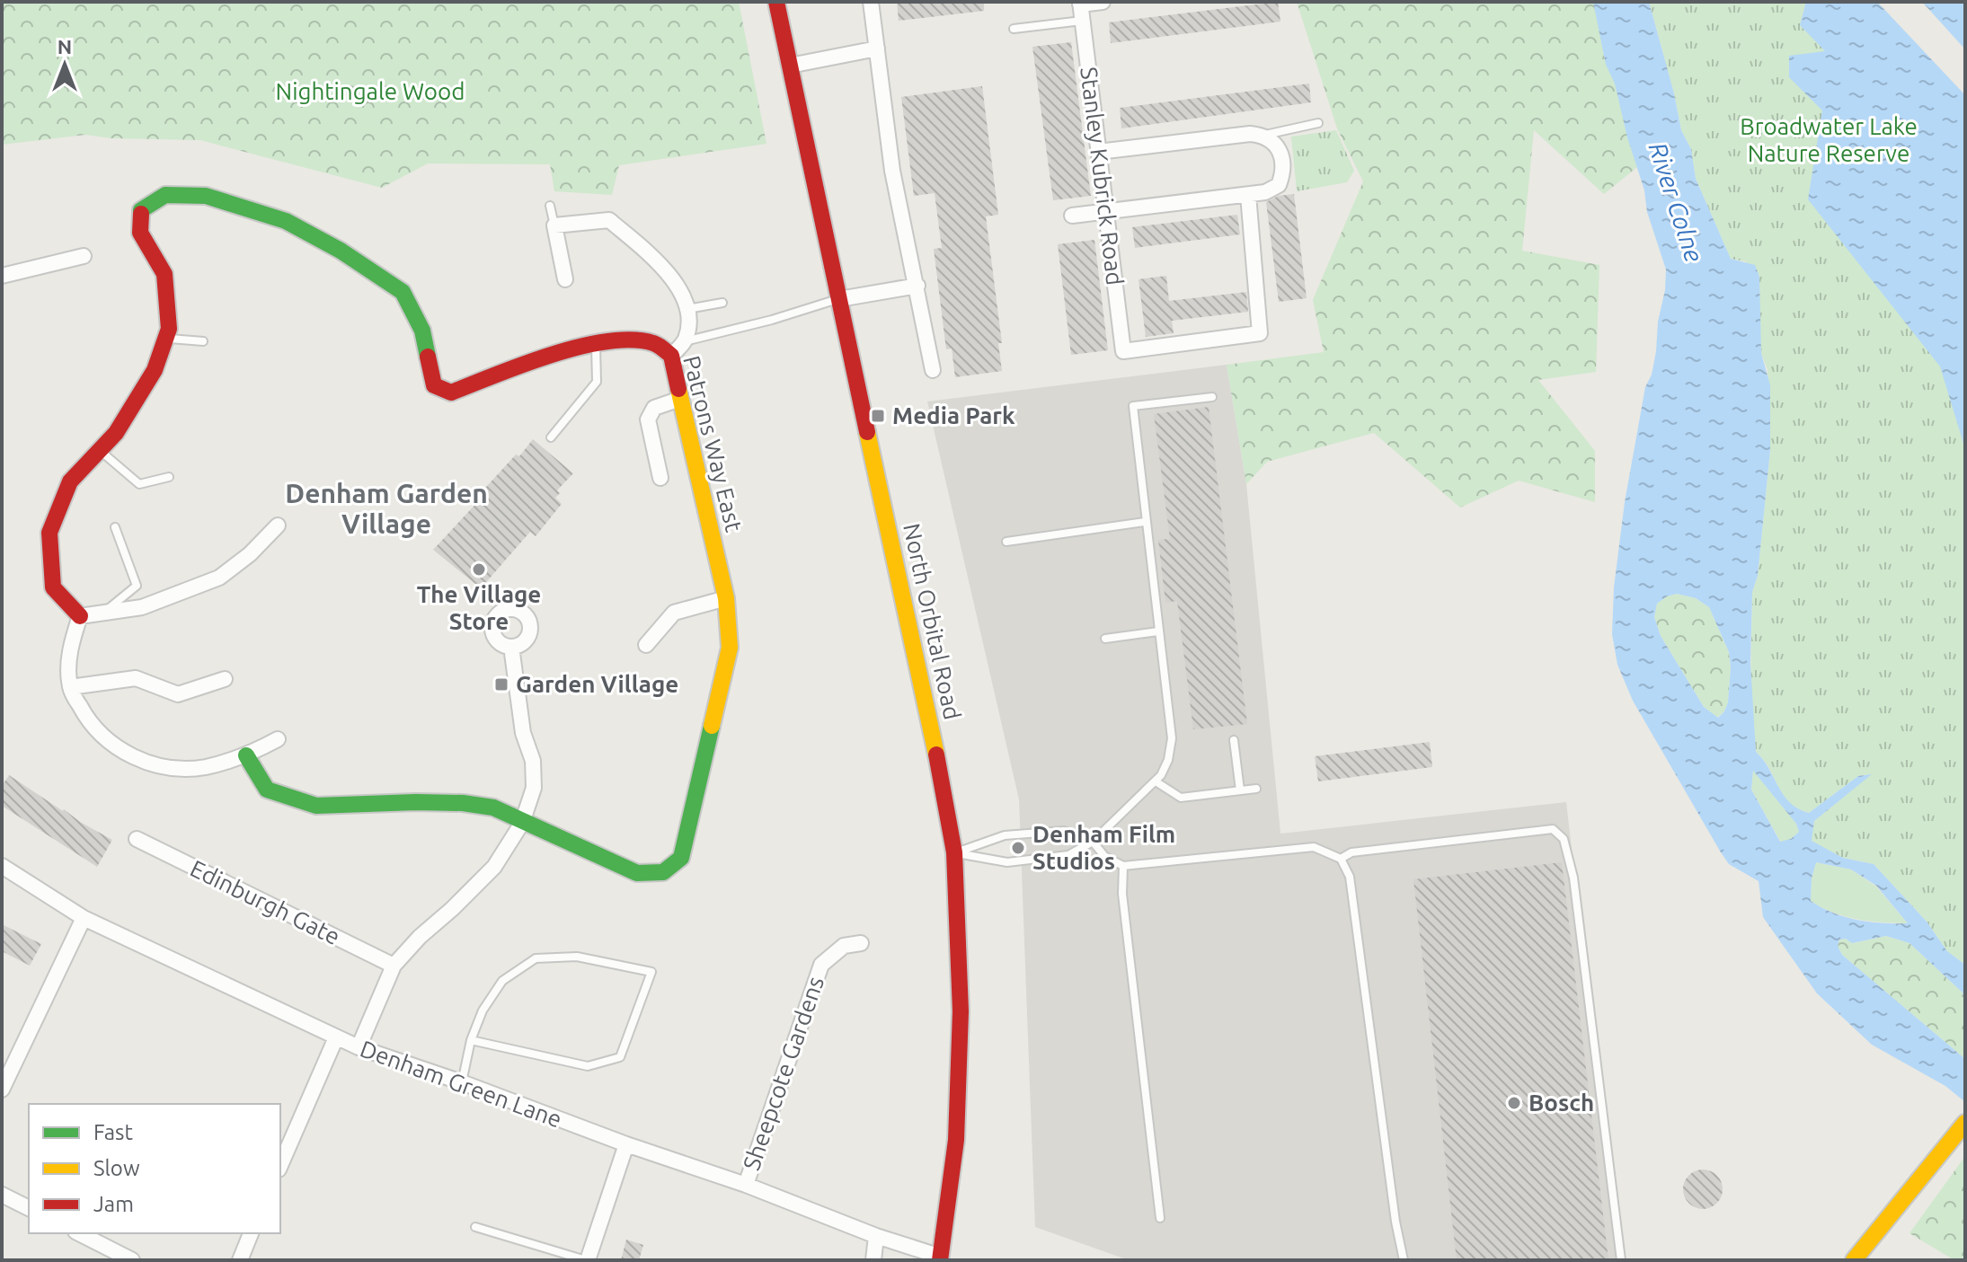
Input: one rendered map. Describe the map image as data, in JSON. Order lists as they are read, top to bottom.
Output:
{
  "streets": {
    "street": [
      "Stanley Kubrick Road",
      "Patrons Way East",
      "North Orbital Road",
      "Edinburgh Gate",
      "Sheepcote Gardens",
      "Denham Green Lane"
    ]
  },
  "crossings": [
    ["North Orbital Road", "Denham Green Lane"],
    ["Sheepcote Gardens", "Denham Green Lane"]
  ],
  "districts": ["Denham Garden Village"],
  "water": ["River Colne"],
  "parks": ["Nightingale Wood", "Broadwater Lake Nature Reserve"],
  "places": {
    "transit": ["Media Park", "Garden Village"],
    "other": ["The Village Store", "Denham Film Studios", "Bosch"]
  },
  "legend": ["Fast", "Slow", "Jam"],
  "north": "top"
}
